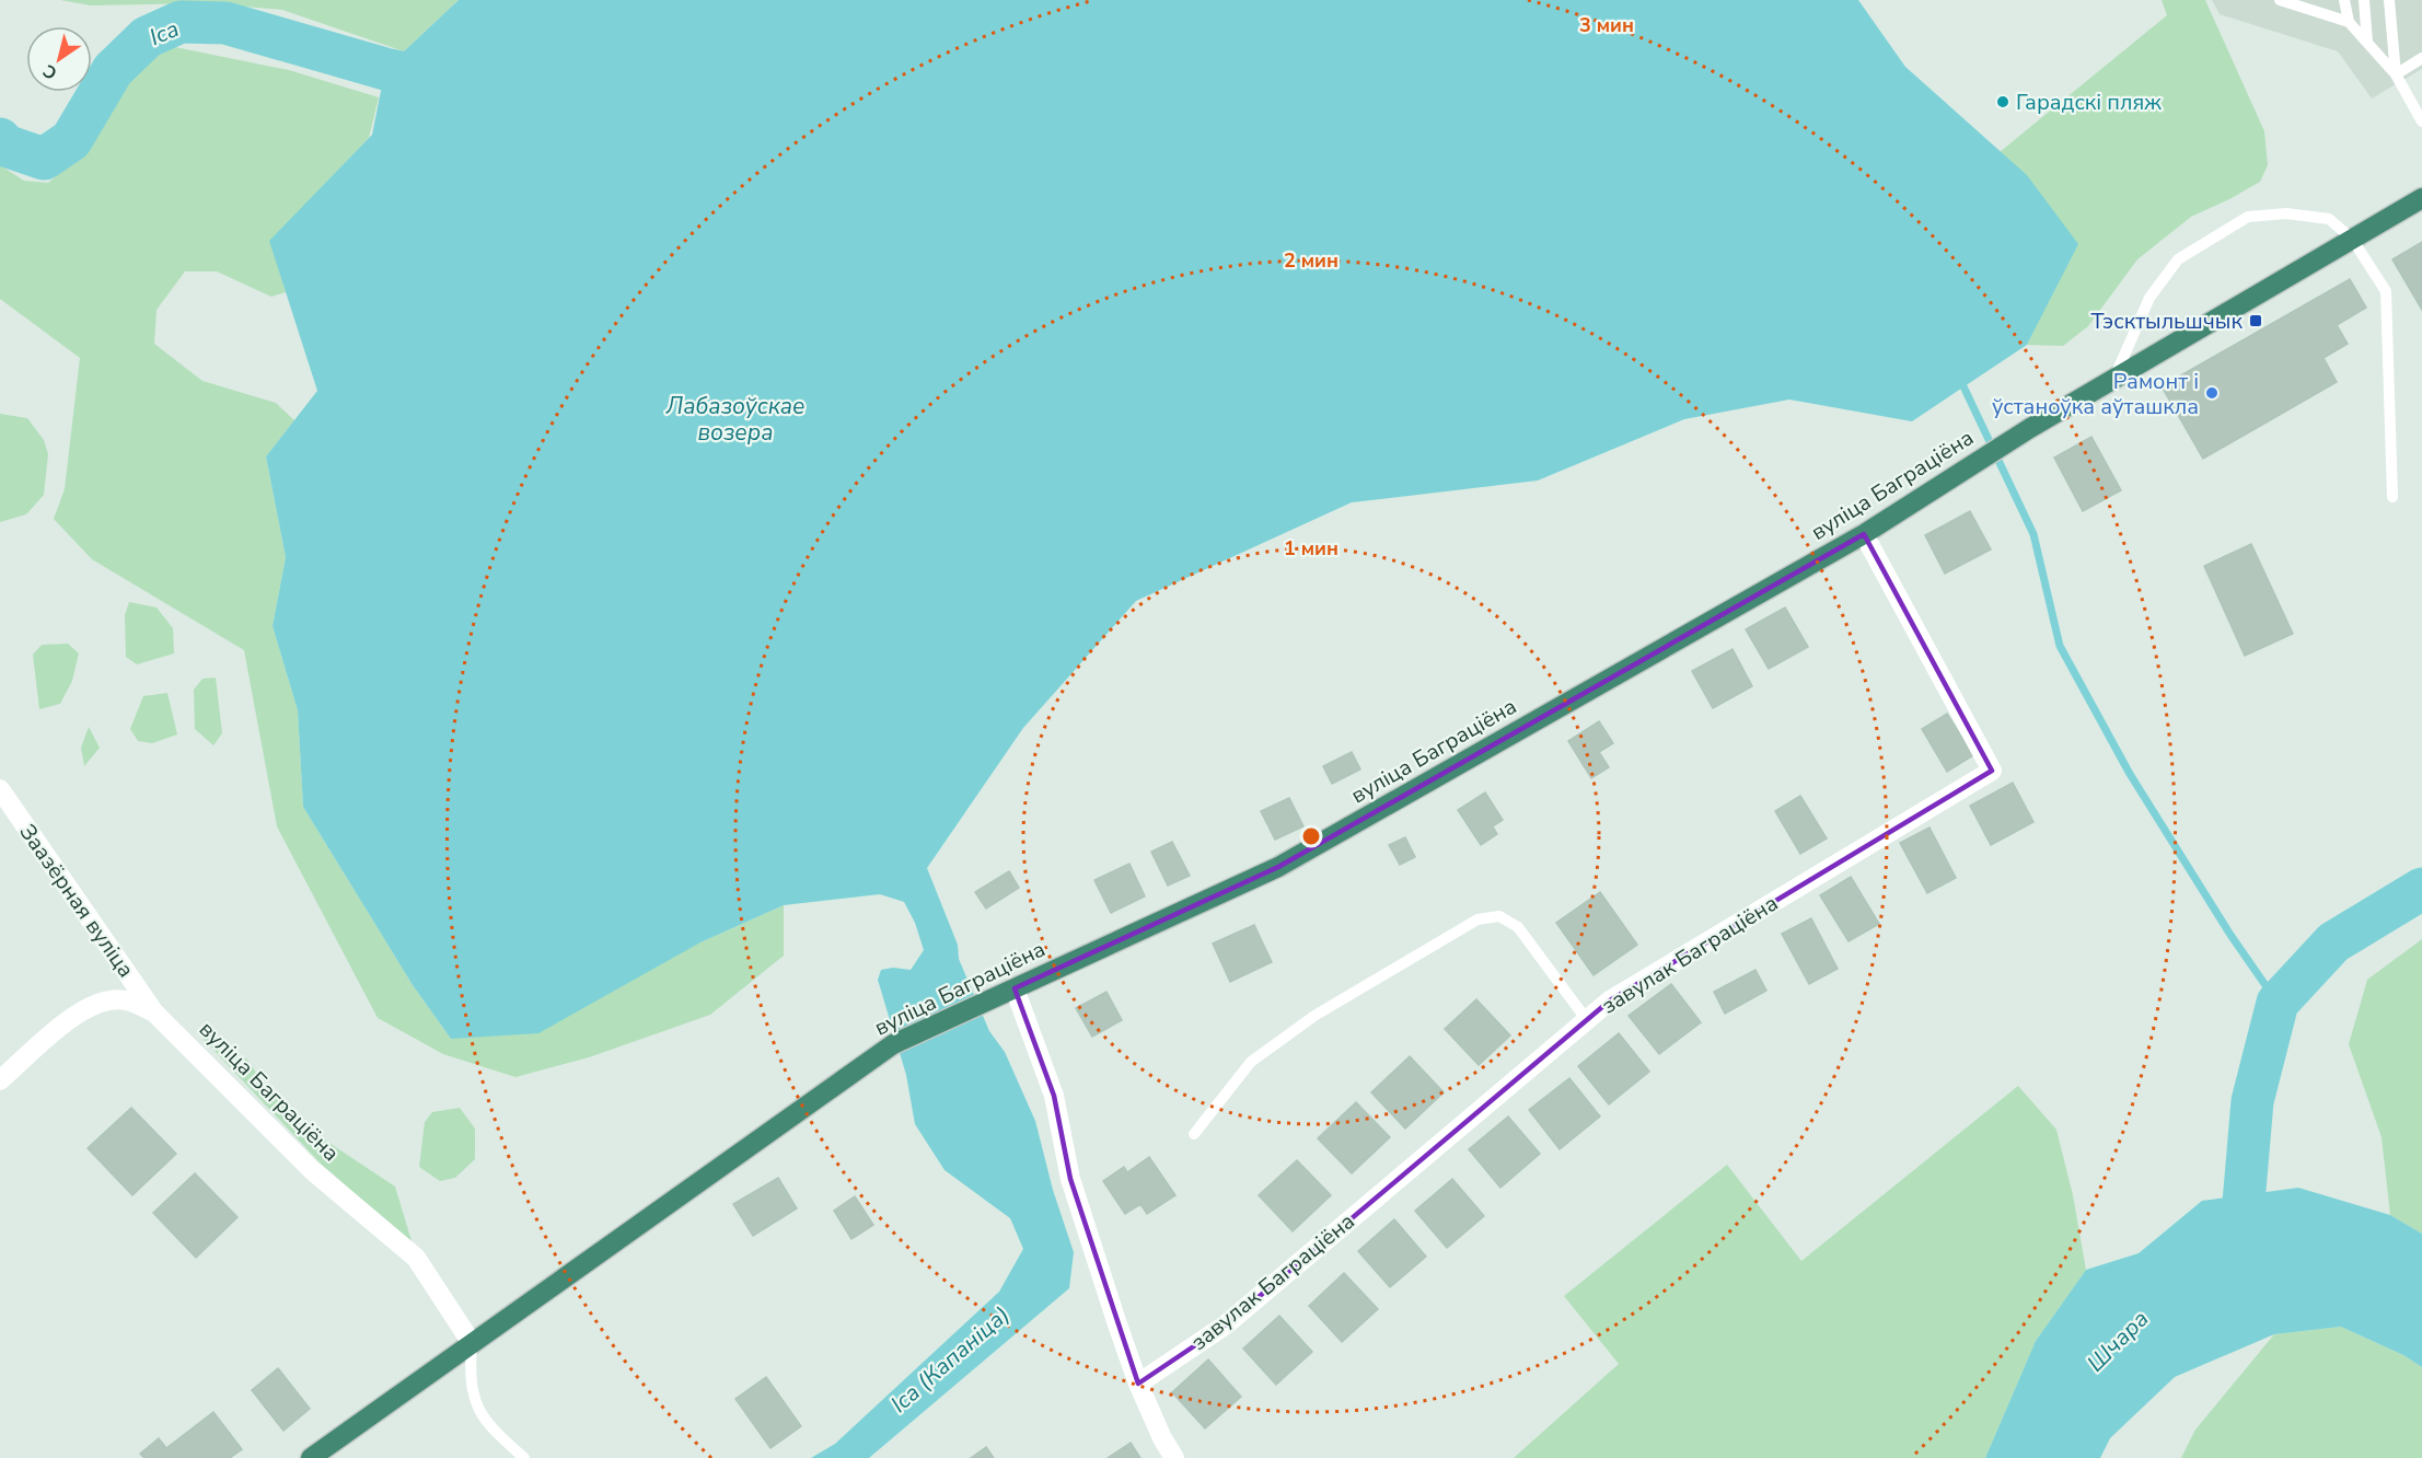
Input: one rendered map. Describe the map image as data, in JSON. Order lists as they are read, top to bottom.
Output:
{
  "streets": {
    "highway": ["вуліца Баграціёна"],
    "street": ["Заазёрная вуліца", "завулак Баграціёна"]
  },
  "crossings": [
    ["вуліца Баграціёна", "Заазёрная вуліца"],
    ["вуліца Баграціёна", "завулак Баграціёна"]
  ],
  "water": [
    "Іса",
    "Лабазоўскае возера",
    "Шчара",
    "Іса (Капаніца)"
  ],
  "places": {
    "other": ["Гарадскі пляж", "Рамонт і ўстаноўка аўташкла"],
    "transit": ["Тэсктыльшчык"]
  },
  "north": "bottom left",
  "rings": ["3 мин", "2 мин", "1 мин"]
}
